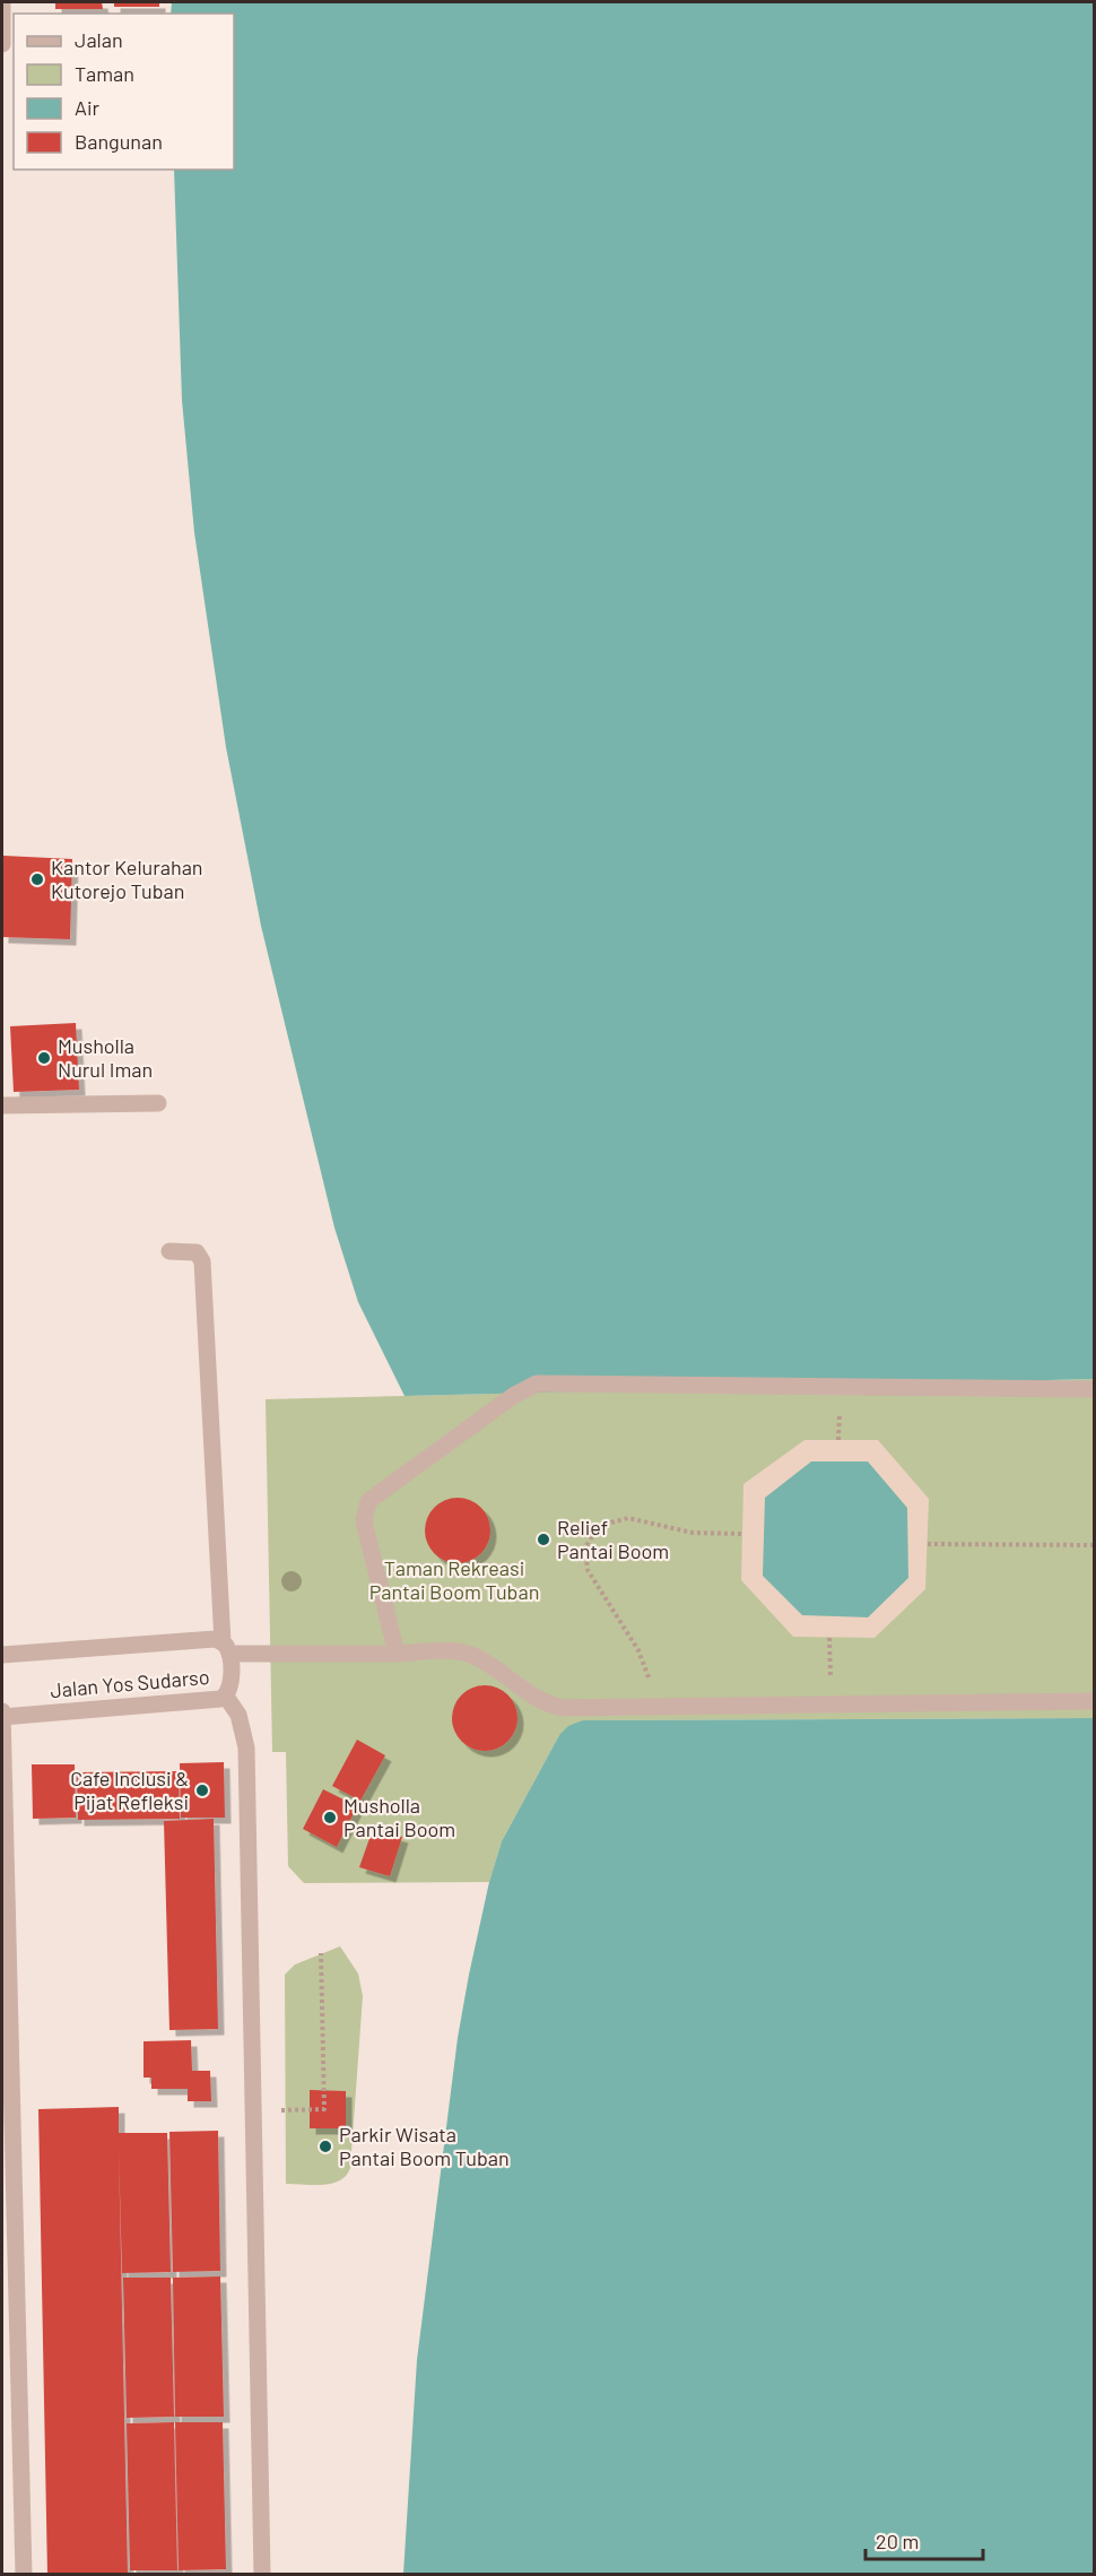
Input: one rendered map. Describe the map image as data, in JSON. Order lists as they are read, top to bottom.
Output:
{
  "streets": {
    "street": ["Jalan Yos Sudarso"]
  },
  "parks": ["Taman Rekreasi Pantai Boom Tuban"],
  "places": [
    "Kantor Kelurahan Kutorejo Tuban",
    "Musholla Nurul Iman",
    "Relief Pantai Boom",
    "Cafe Inclusi & Pijat Refleksi",
    "Musholla Pantai Boom",
    "Parkir Wisata Pantai Boom Tuban"
  ],
  "legend": [
    "Jalan",
    "Taman",
    "Air",
    "Bangunan"
  ],
  "scale_bar": "20 m"
}
